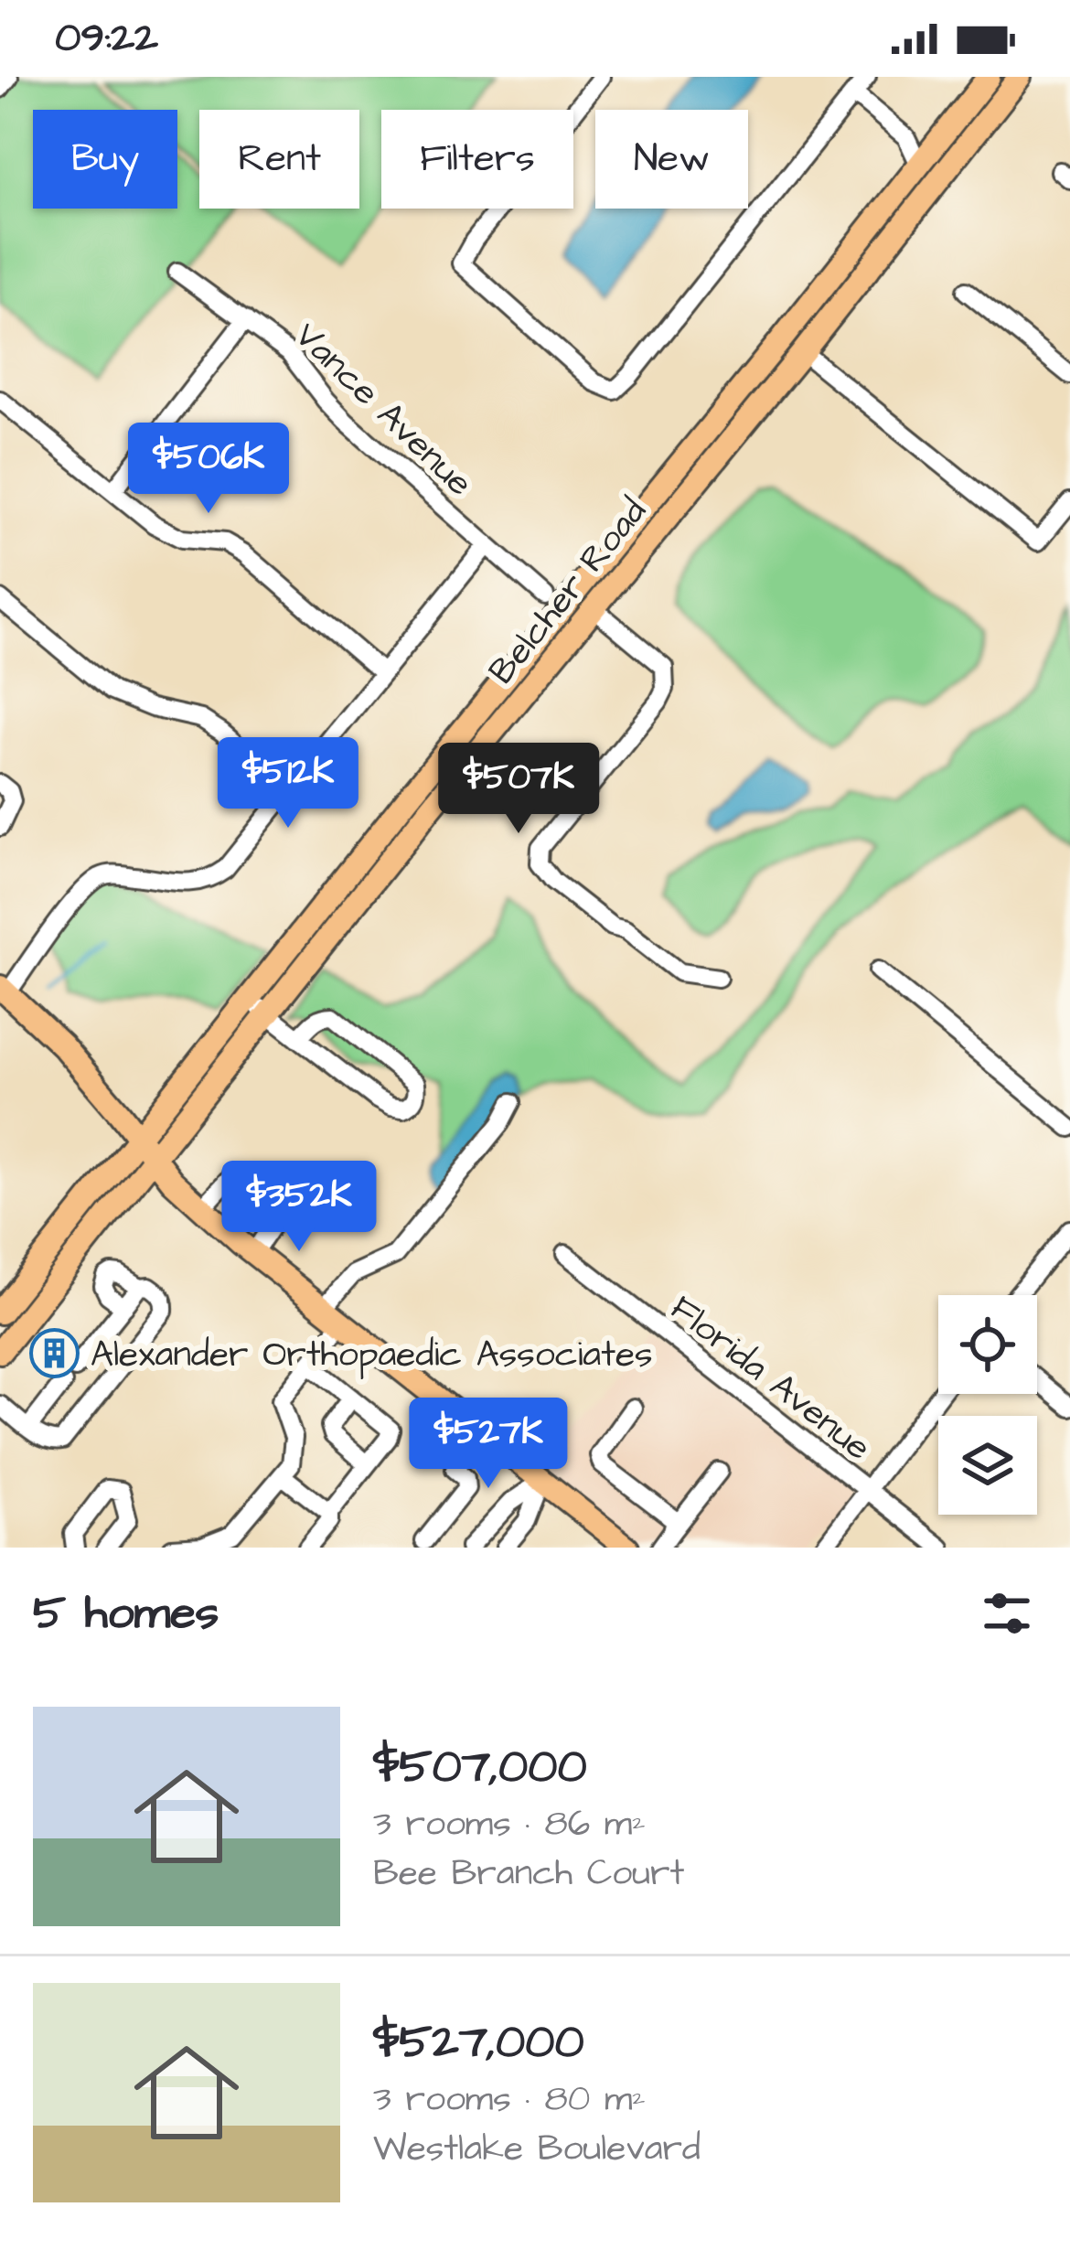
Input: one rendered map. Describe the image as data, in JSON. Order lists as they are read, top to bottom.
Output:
{
  "streets": {
    "main road": ["Belcher Road"],
    "street": ["Vance Avenue", "Florida Avenue"]
  },
  "places": {
    "building": ["Alexander Orthopaedic Associates"]
  },
  "page": {
    "status": "09:22",
    "chip": [
      "Buy",
      "Rent",
      "Filters",
      "New"
    ],
    "price": [
      "$506K",
      "$512K",
      "$507K",
      "$352K",
      "$527K"
    ],
    "heading": "5 homes",
    "list": [
      {
        "name": "$507,000",
        "note": "3 rooms · 86 m² · Bee Branch Court"
      },
      {
        "name": "$527,000",
        "note": "3 rooms · 80 m² · Westlake Boulevard"
      }
    ]
  }
}
